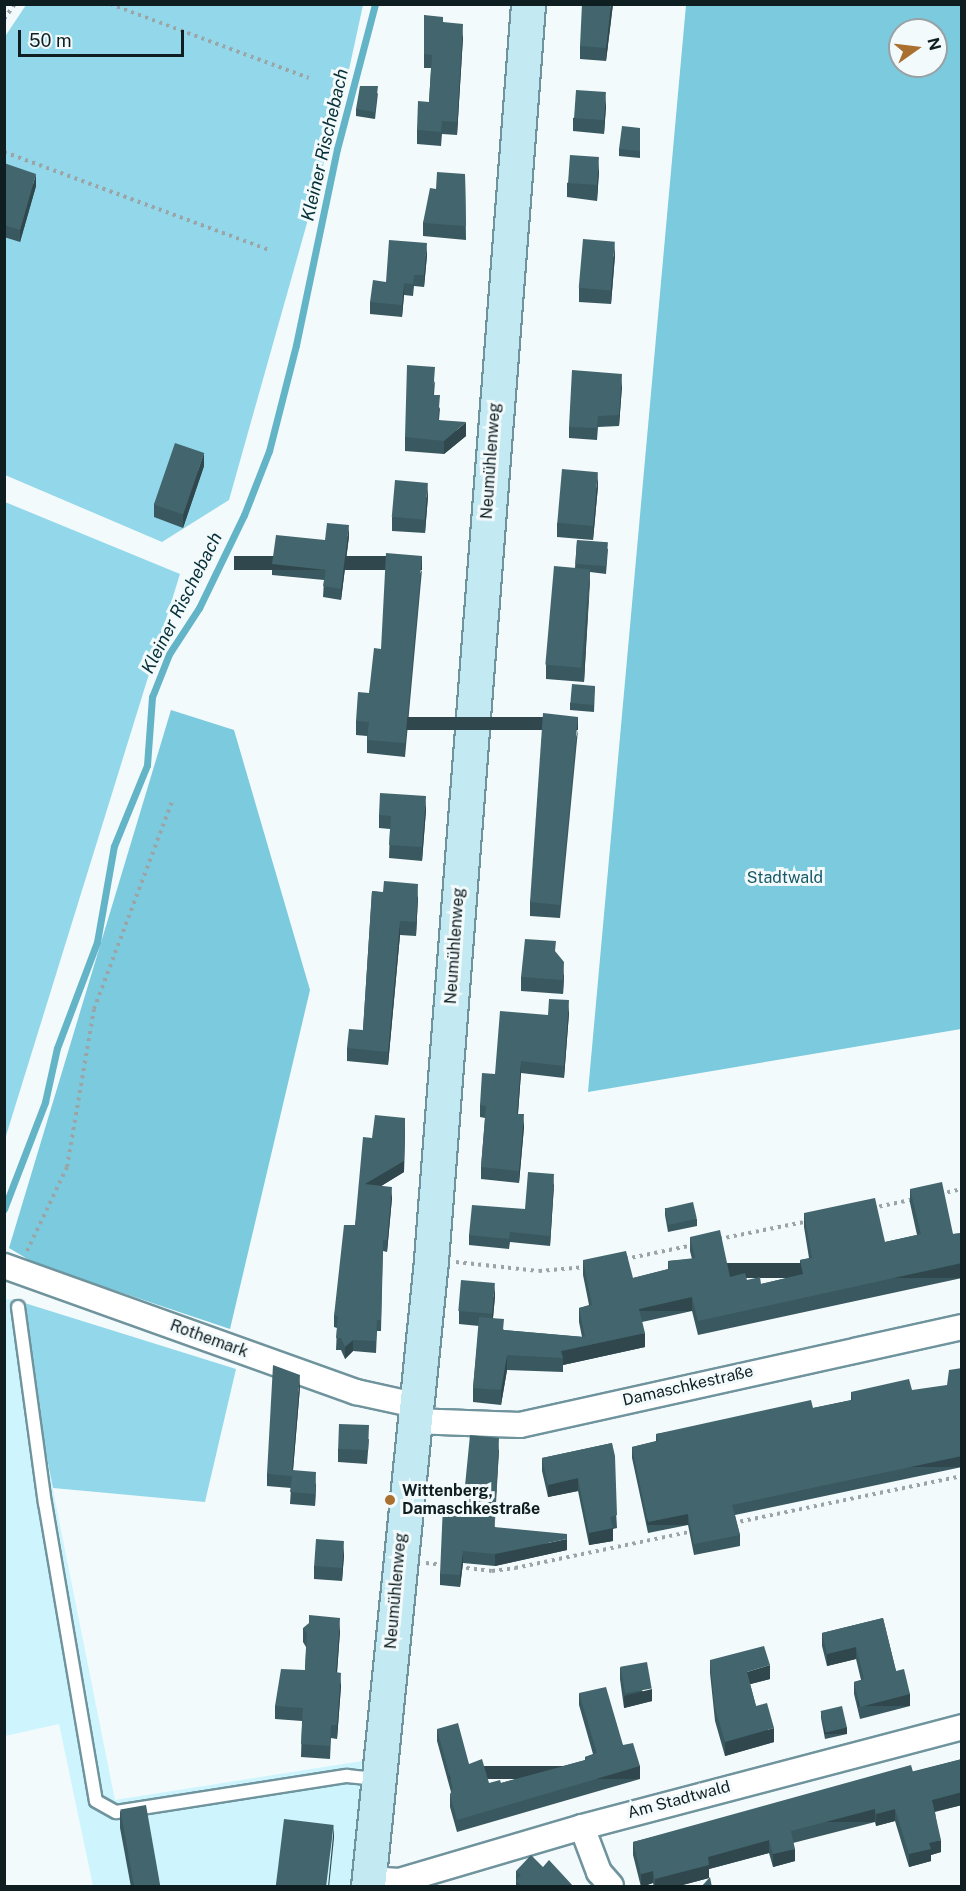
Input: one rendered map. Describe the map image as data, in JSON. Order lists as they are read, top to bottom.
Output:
{
  "streets": {
    "street": [
      "Neumühlenweg",
      "Rothemark",
      "Damaschkestraße",
      "Am Stadtwald"
    ]
  },
  "crossings": [
    ["Neumühlenweg", "Rothemark"],
    ["Neumühlenweg", "Damaschkestraße"],
    ["Neumühlenweg", "Am Stadtwald"],
    ["Rothemark", "Damaschkestraße"]
  ],
  "water": ["Kleiner Rischebach"],
  "parks": ["Stadtwald"],
  "places": ["Wittenberg, Damaschkestraße"],
  "scale_bar": "50 m",
  "north": "right"
}
